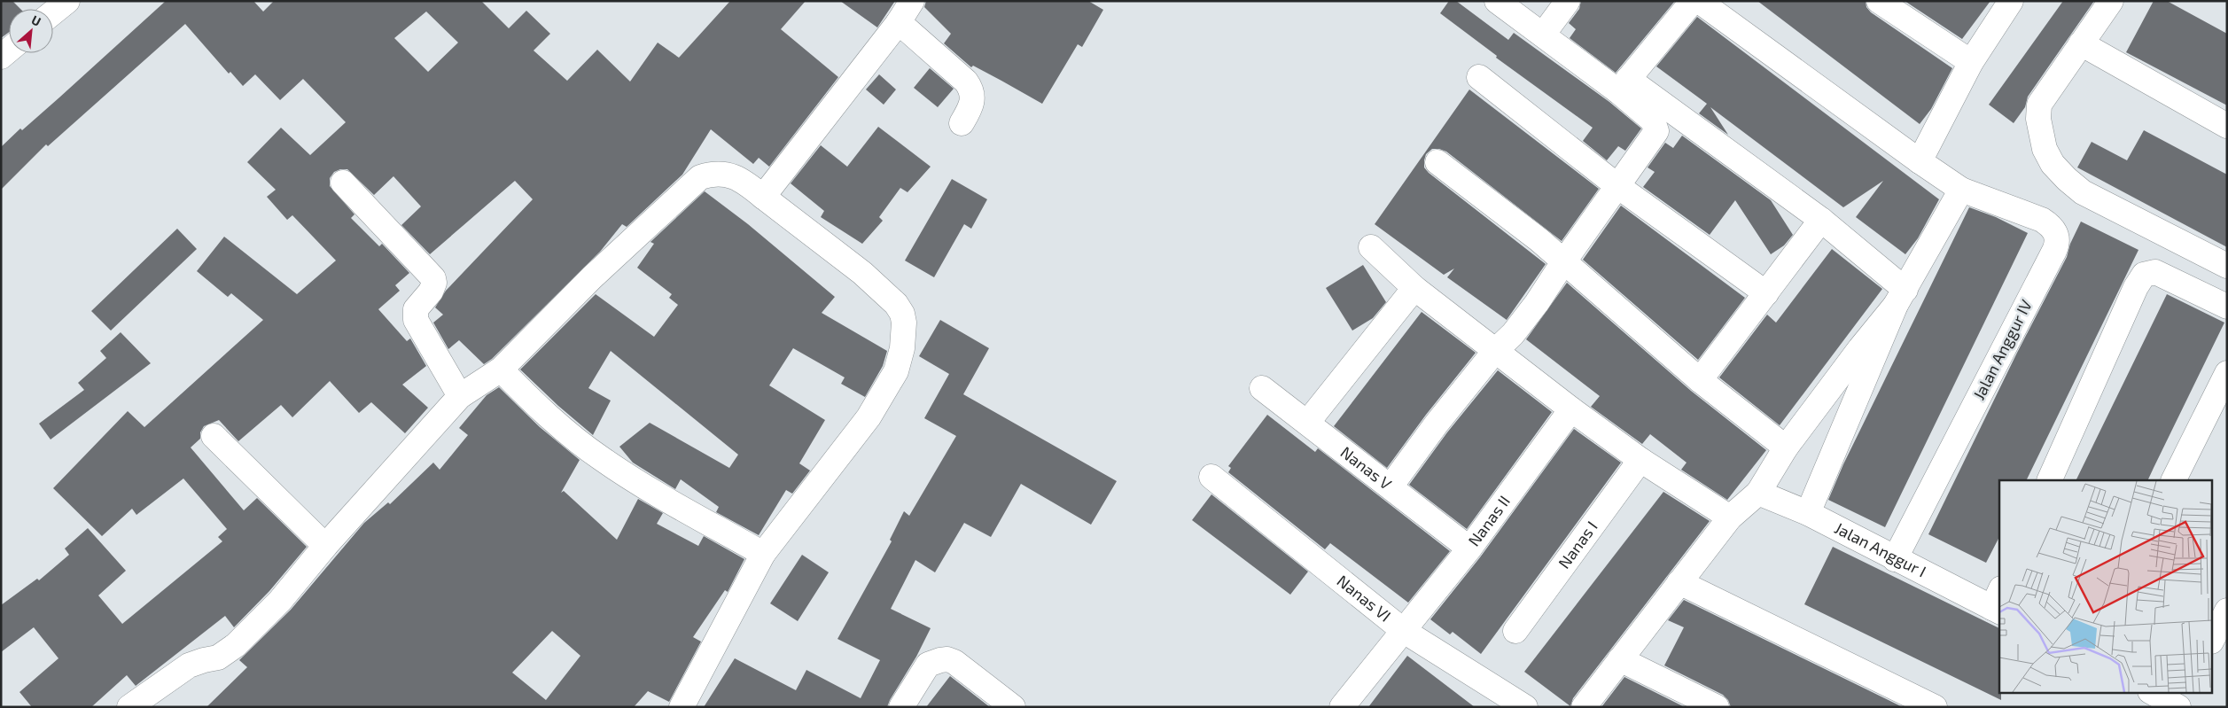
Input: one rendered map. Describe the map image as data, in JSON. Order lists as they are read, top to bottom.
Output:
{
  "streets": {
    "street": [
      "Jalan Anggur IV",
      "Nanas V",
      "Nanas II",
      "Nanas I",
      "Jalan Anggur I",
      "Nanas VI"
    ]
  },
  "crossings": [
    ["Jalan Anggur IV", "Jalan Anggur I"],
    ["Nanas V", "Nanas II"],
    ["Nanas II", "Nanas VI"]
  ],
  "north": "top right"
}
